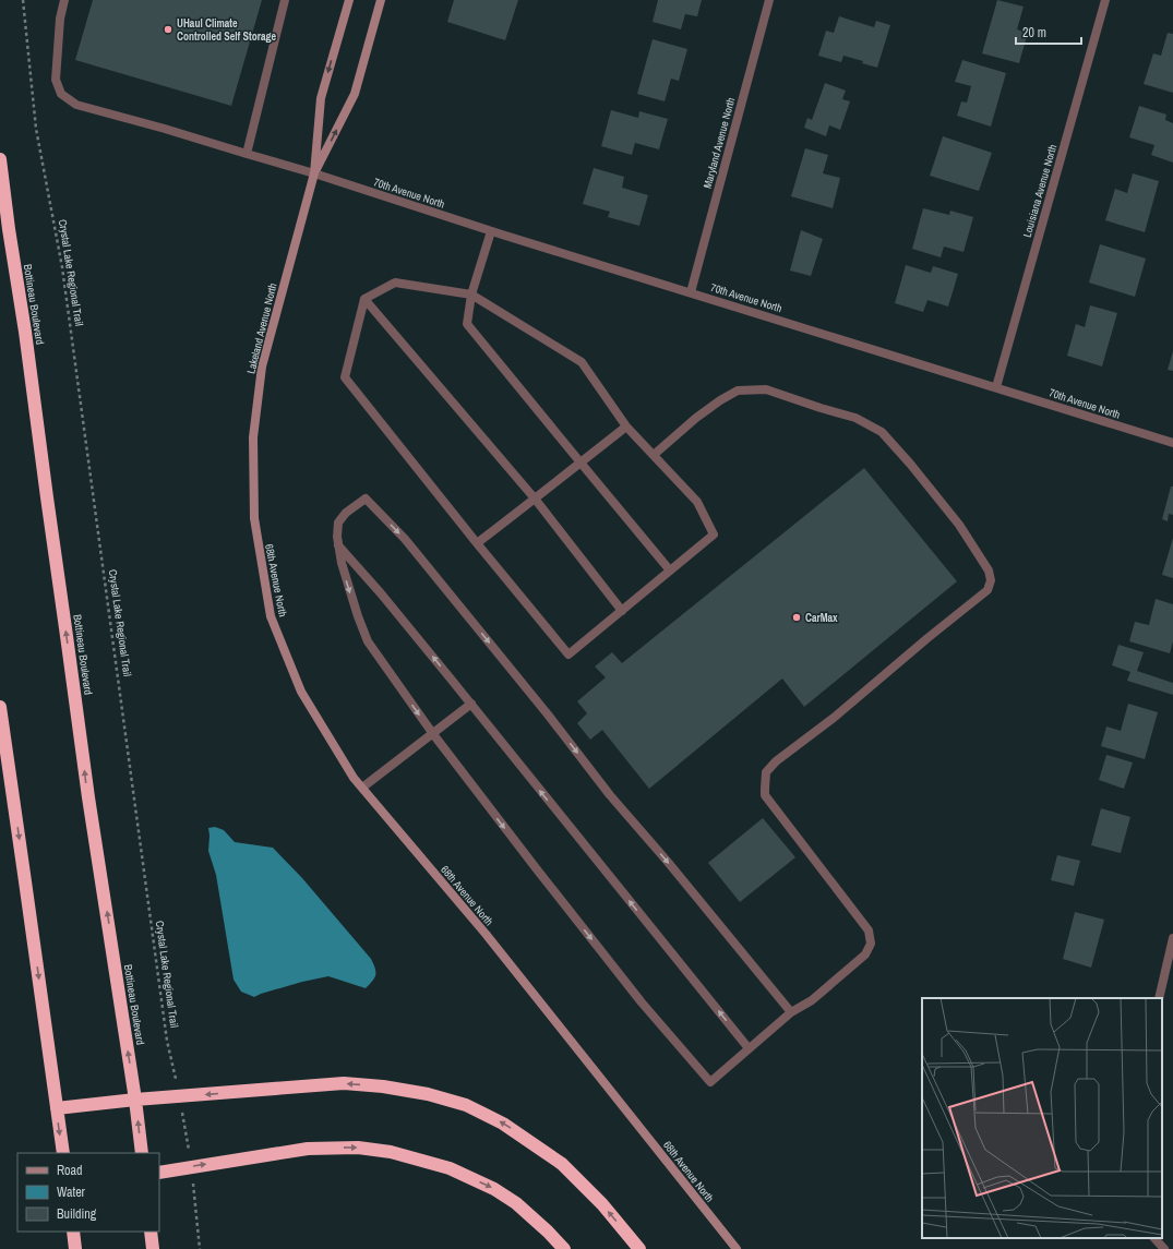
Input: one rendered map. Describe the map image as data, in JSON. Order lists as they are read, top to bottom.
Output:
{
  "streets": {
    "highway": ["Bottineau Boulevard"],
    "street": [
      "Maryland Avenue North",
      "Louisiana Avenue North",
      "70th Avenue North",
      "Lakeland Avenue North",
      "68th Avenue North"
    ],
    "path": ["Crystal Lake Regional Trail"]
  },
  "crossings": [
    ["Maryland Avenue North", "70th Avenue North"],
    ["Louisiana Avenue North", "70th Avenue North"],
    ["70th Avenue North", "Lakeland Avenue North"],
    ["Lakeland Avenue North", "68th Avenue North"]
  ],
  "places": ["UHaul Climate Controlled Self Storage", "CarMax"],
  "legend": ["Road", "Water", "Building"],
  "scale_bar": "20 m"
}
